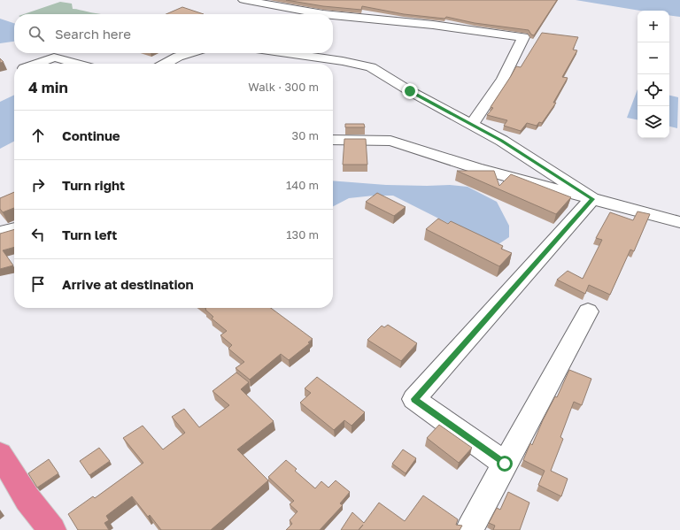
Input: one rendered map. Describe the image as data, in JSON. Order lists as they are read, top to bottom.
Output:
{
  "page": {
    "map_buttons": ["+", "−"],
    "search": "Search here",
    "heading": ["4 min", "Walk · 300 m"],
    "list": [
      ["Continue", "30 m"],
      ["Turn right", "140 m"],
      ["Turn left", "130 m"],
      "Arrive at destination"
    ]
  }
}
